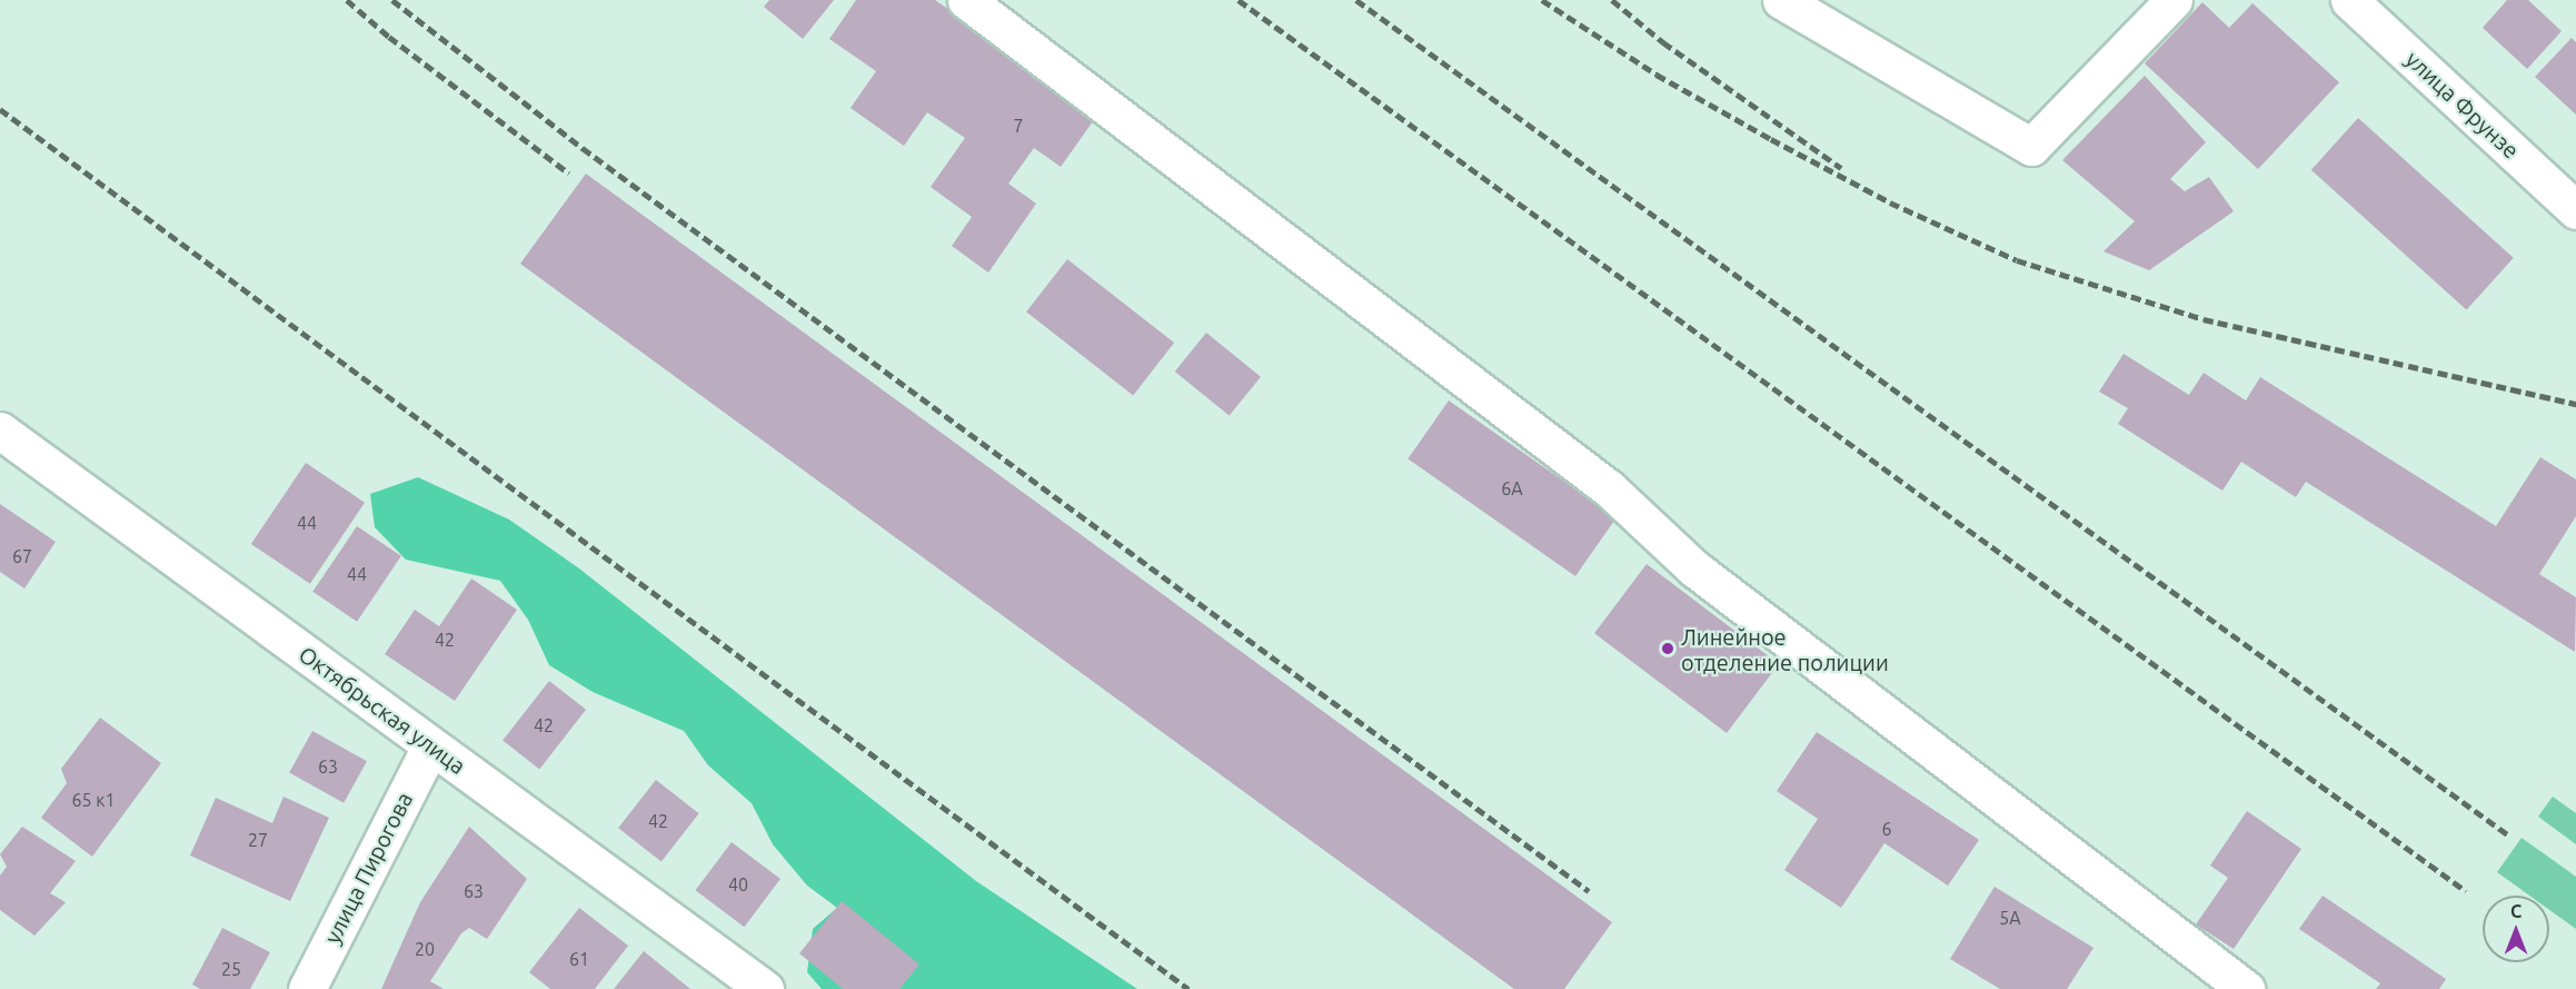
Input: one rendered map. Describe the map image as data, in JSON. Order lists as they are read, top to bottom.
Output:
{
  "streets": {
    "street": ["улица Фрунзе", "Октябрьская улица", "улица Пирогова"]
  },
  "crossings": [
    ["Октябрьская улица", "улица Пирогова"]
  ],
  "places": ["Линейное отделение полиции"],
  "house_numbers": [
    "7",
    "6А",
    "44",
    "67",
    "44",
    "42",
    "42",
    "63",
    "65 к1",
    "42",
    "6",
    "27",
    "40",
    "63",
    "5А",
    "20",
    "61",
    "25"
  ],
  "north": "top"
}
